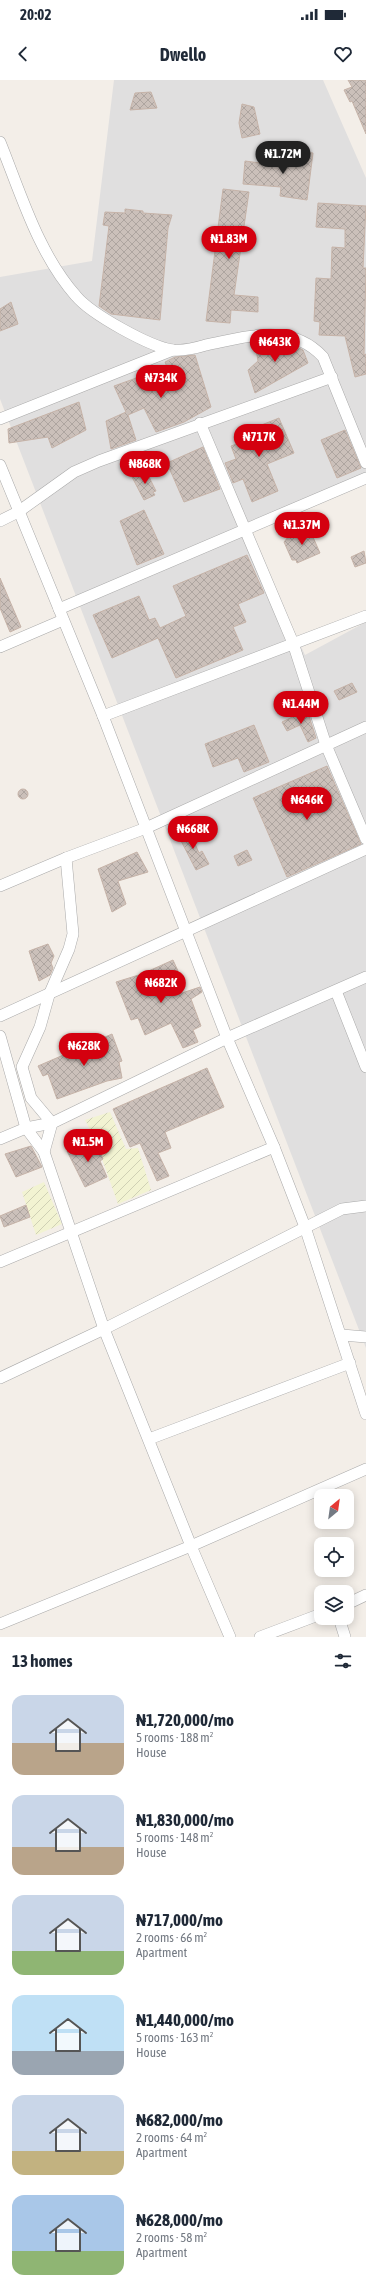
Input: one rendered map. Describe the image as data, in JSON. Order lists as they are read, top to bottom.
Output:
{
  "north": "top right",
  "page": {
    "status": "20:02",
    "header": "Dwello",
    "price": [
      "₦1.72M",
      "₦1.83M",
      "₦643K",
      "₦734K",
      "₦717K",
      "₦868K",
      "₦1.37M",
      "₦1.44M",
      "₦646K",
      "₦668K",
      "₦682K",
      "₦628K",
      "₦1.5M"
    ],
    "heading": "13 homes",
    "list": [
      {
        "name": "₦1,720,000/mo",
        "note": "5 rooms · 188 m² · House"
      },
      {
        "name": "₦1,830,000/mo",
        "note": "5 rooms · 148 m² · House"
      },
      {
        "name": "₦717,000/mo",
        "note": "2 rooms · 66 m² · Apartment"
      },
      {
        "name": "₦1,440,000/mo",
        "note": "5 rooms · 163 m² · House"
      },
      {
        "name": "₦682,000/mo",
        "note": "2 rooms · 64 m² · Apartment"
      },
      {
        "name": "₦628,000/mo",
        "note": "2 rooms · 58 m² · Apartment"
      }
    ]
  }
}
